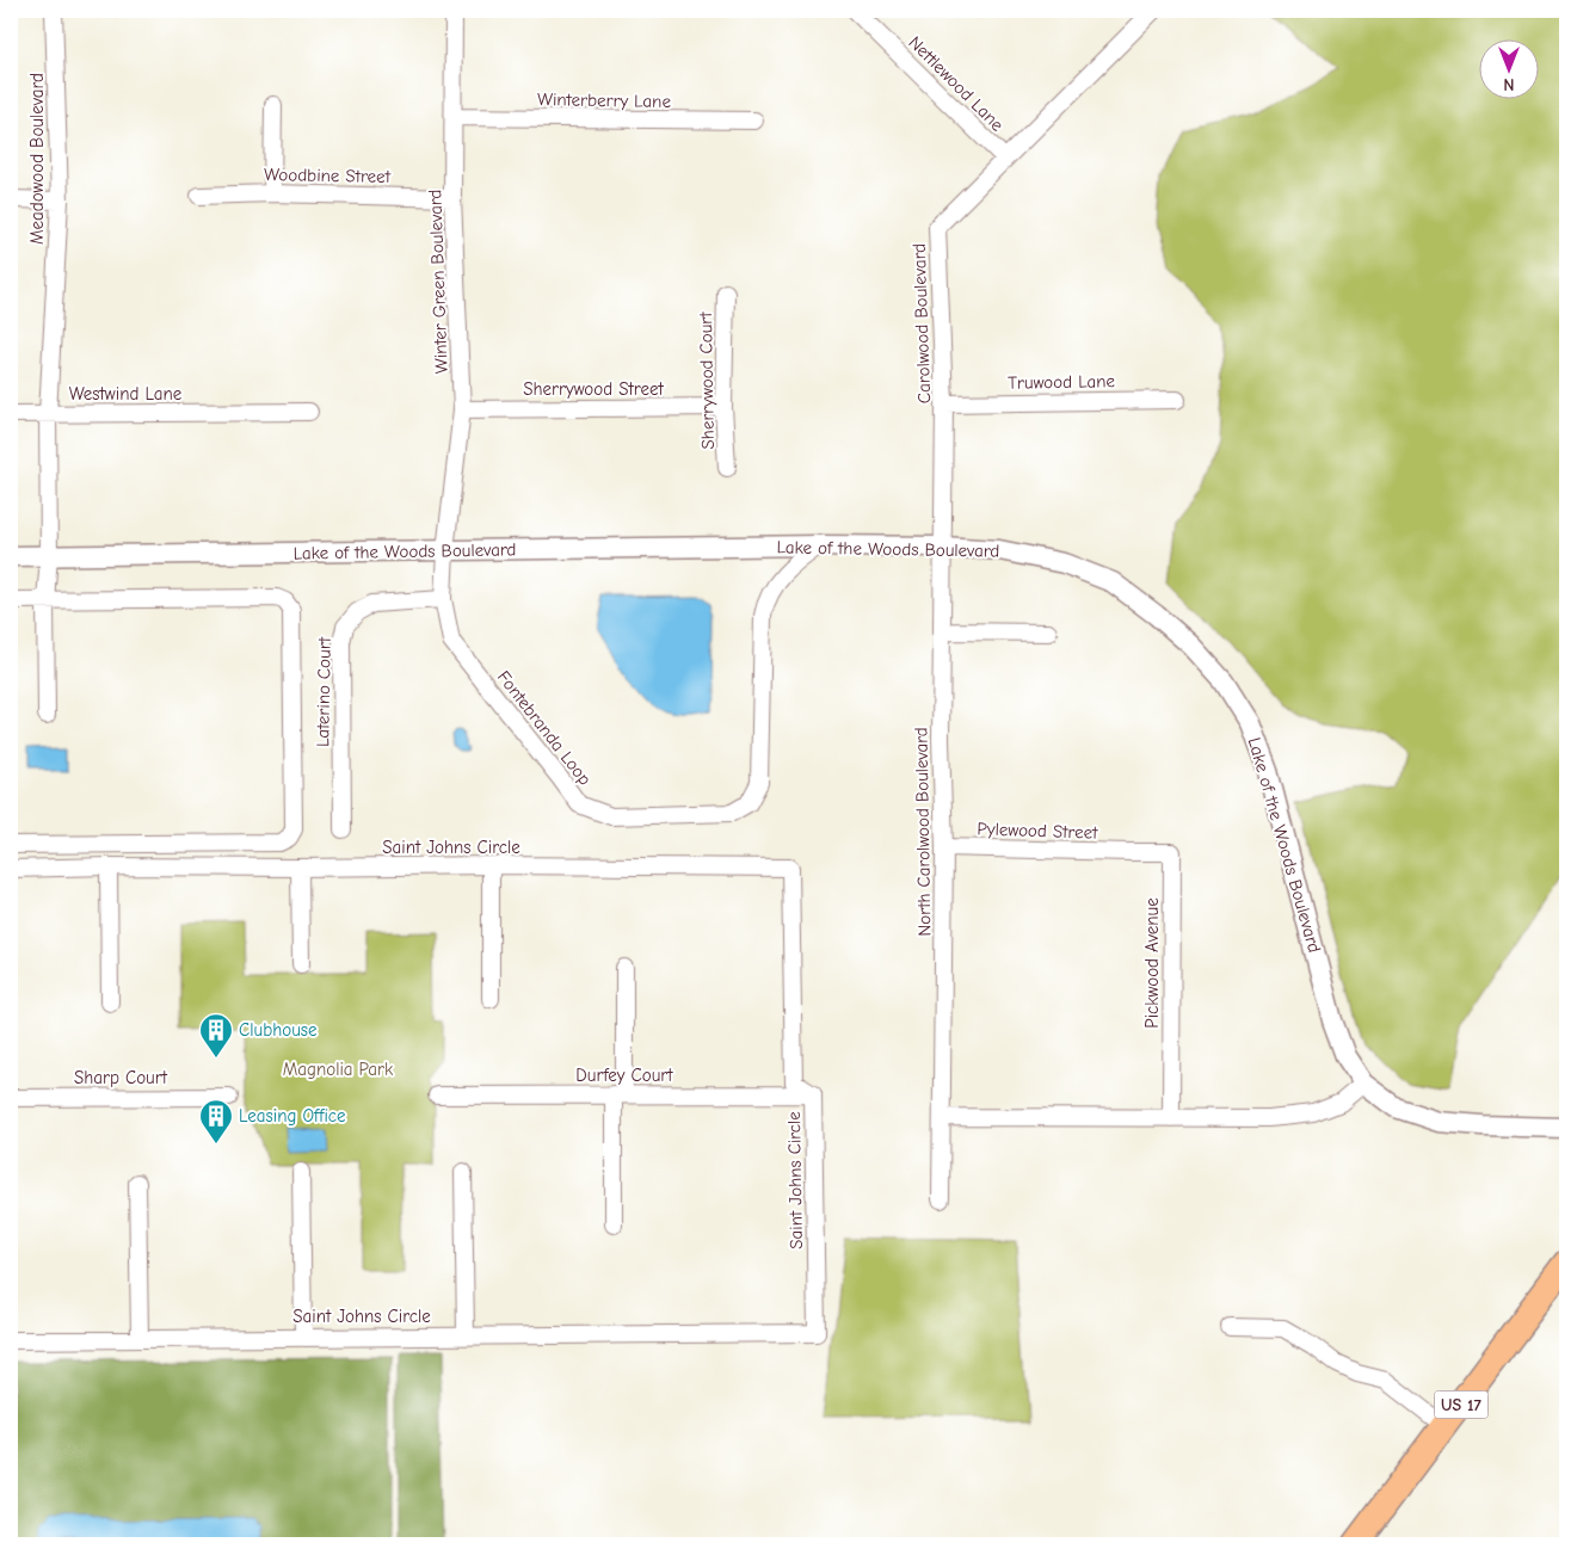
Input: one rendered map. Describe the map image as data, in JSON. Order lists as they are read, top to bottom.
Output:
{
  "streets": {
    "main road": ["US 17"],
    "street": [
      "Nettlewood Lane",
      "Winterberry Lane",
      "Meadowood Boulevard",
      "Woodbine Street",
      "Winter Green Boulevard",
      "Carolwood Boulevard",
      "Sherrywood Court",
      "Truwood Lane",
      "Sherrywood Street",
      "Westwind Lane",
      "Lake of the Woods Boulevard",
      "Laterino Court",
      "Fontebranda Loop",
      "Pylewood Street",
      "North Carolwood Boulevard",
      "Saint Johns Circle",
      "Pickwood Avenue",
      "Durfey Court",
      "Sharp Court"
    ]
  },
  "crossings": [
    ["Nettlewood Lane", "Carolwood Boulevard"],
    ["Winterberry Lane", "Winter Green Boulevard"],
    ["Meadowood Boulevard", "Westwind Lane"],
    ["Woodbine Street", "Winter Green Boulevard"],
    ["Winter Green Boulevard", "Sherrywood Street"],
    ["Winter Green Boulevard", "Lake of the Woods Boulevard"],
    ["Winter Green Boulevard", "Fontebranda Loop"],
    ["Carolwood Boulevard", "Truwood Lane"],
    ["Carolwood Boulevard", "Lake of the Woods Boulevard"],
    ["Carolwood Boulevard", "North Carolwood Boulevard"],
    ["Sherrywood Court", "Sherrywood Street"],
    ["Westwind Lane", "Lake of the Woods Boulevard"],
    ["Lake of the Woods Boulevard", "Fontebranda Loop"],
    ["Lake of the Woods Boulevard", "North Carolwood Boulevard"],
    ["Laterino Court", "Fontebranda Loop"],
    ["Pylewood Street", "North Carolwood Boulevard"],
    ["Pylewood Street", "Pickwood Avenue"],
    ["Saint Johns Circle", "Durfey Court"]
  ],
  "parks": ["Magnolia Park"],
  "places": {
    "building": ["Clubhouse", "Leasing Office"]
  },
  "north": "bottom"
}
